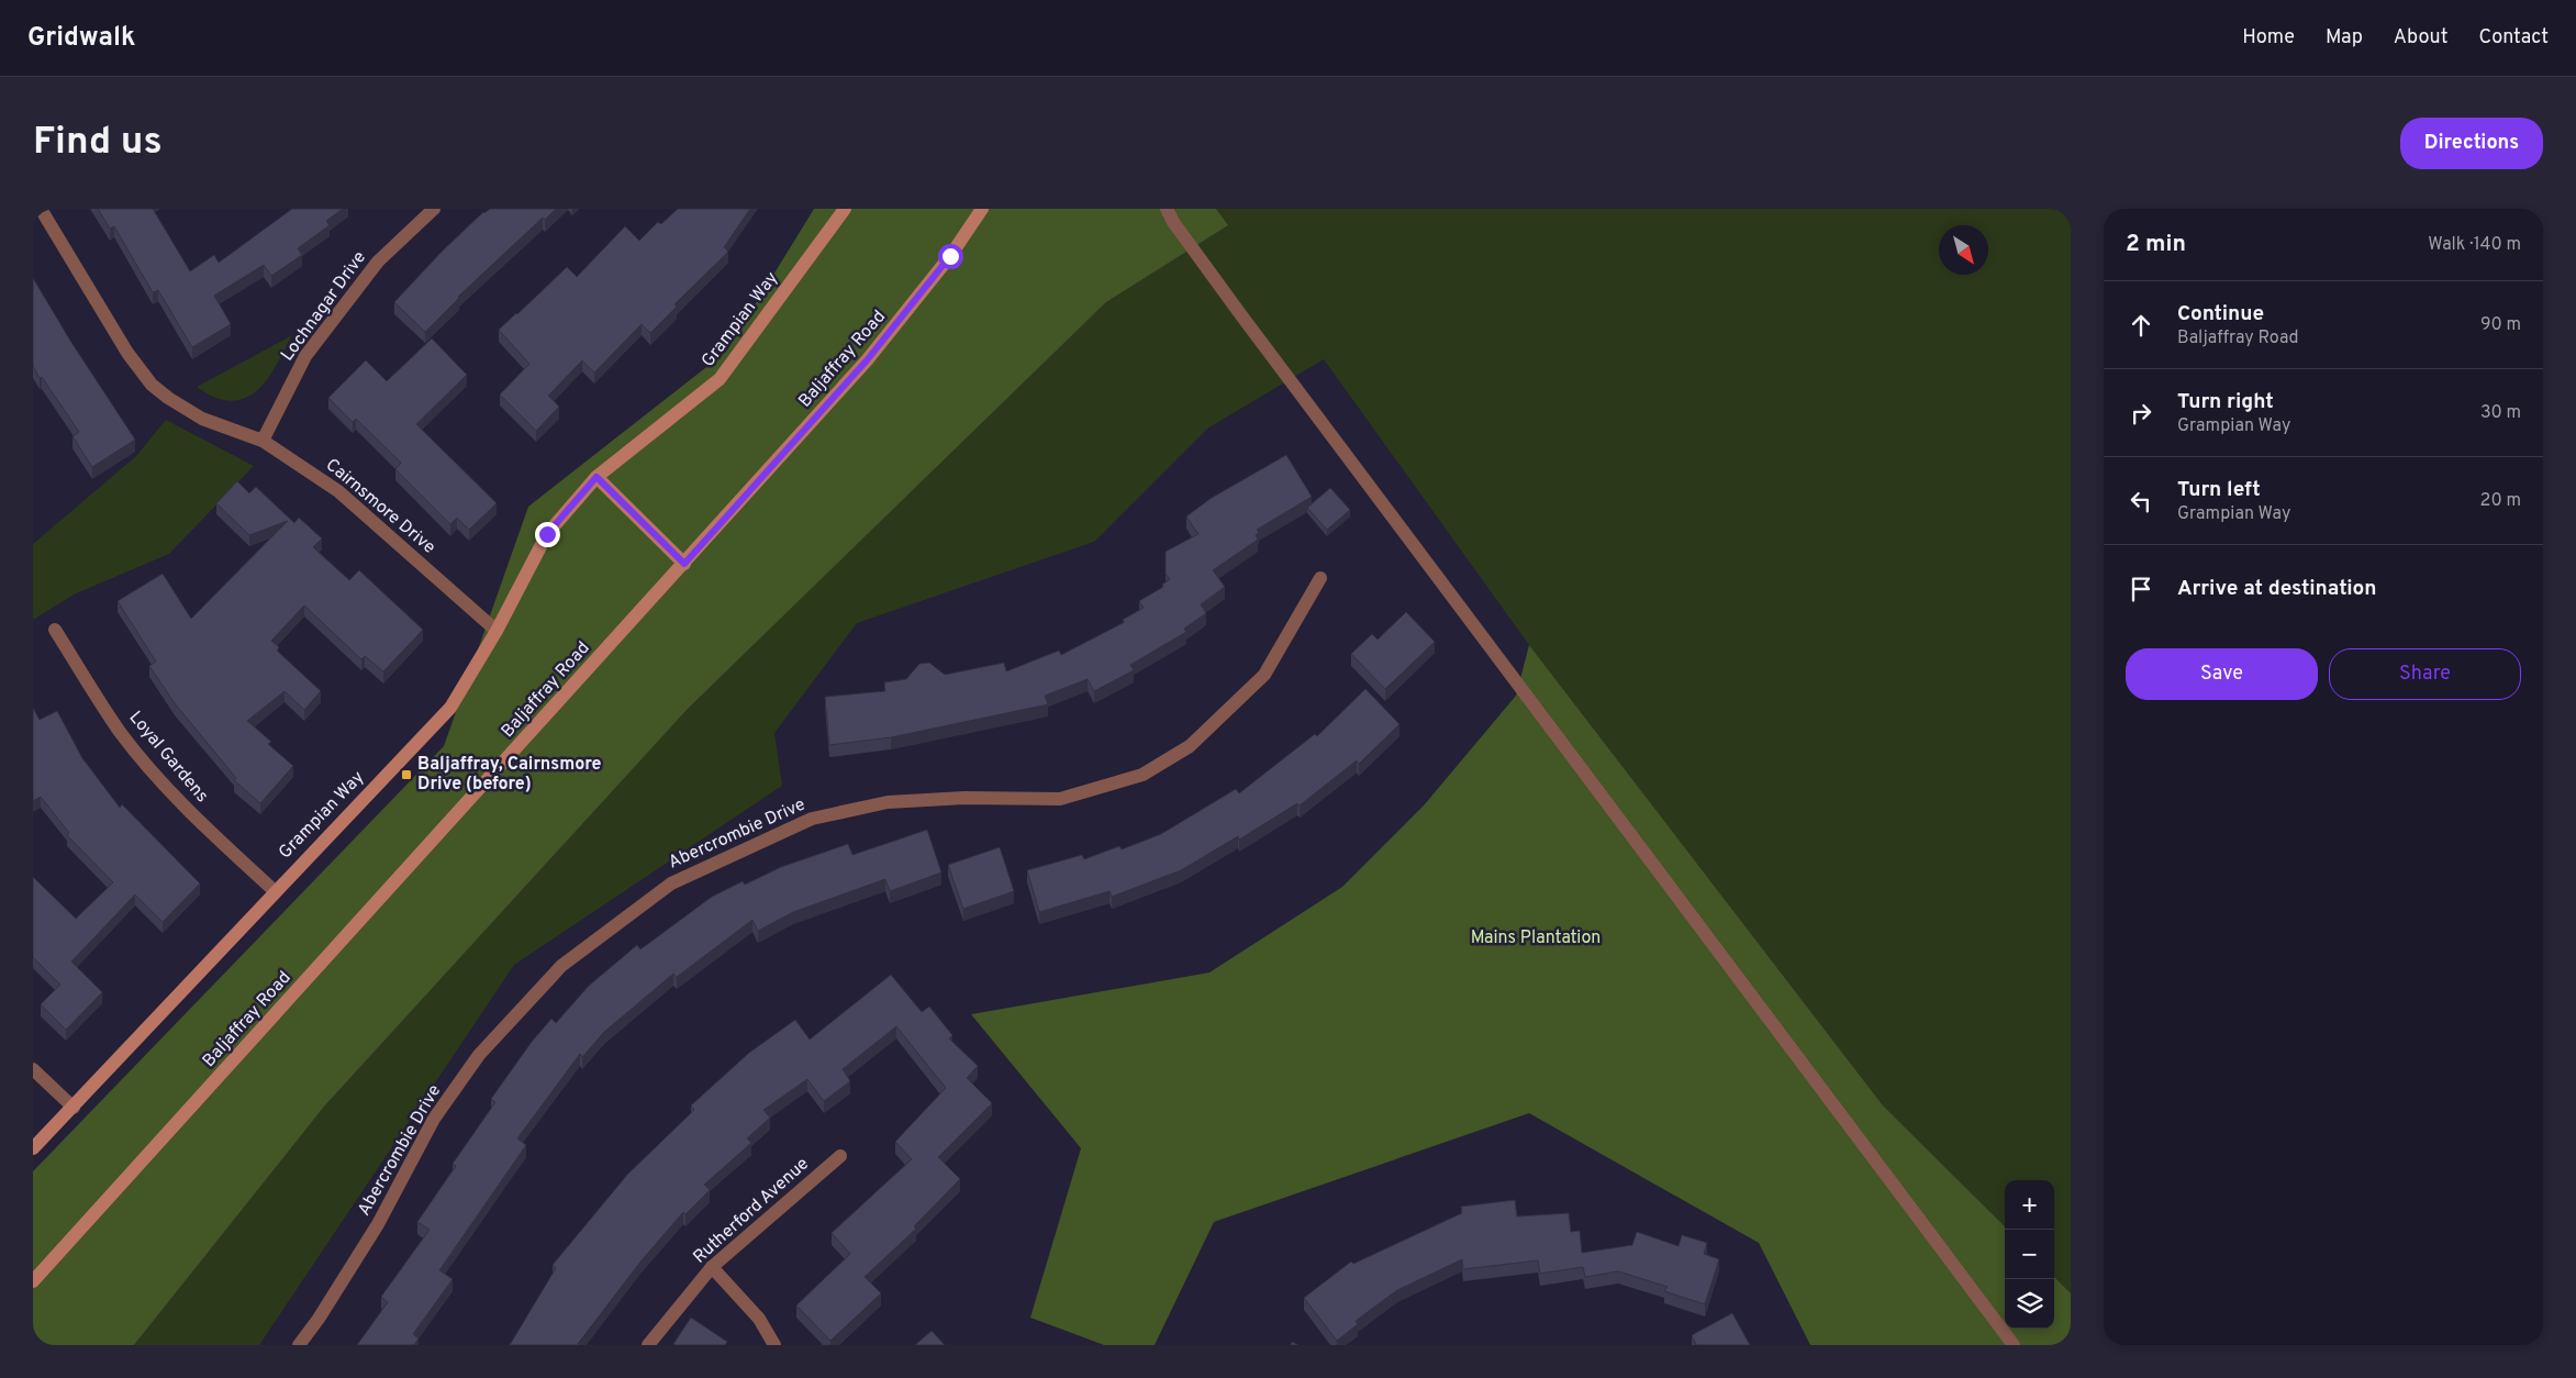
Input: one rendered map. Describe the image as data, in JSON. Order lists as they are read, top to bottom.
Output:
{
  "streets": {
    "main road": ["Grampian Way", "Baljaffray Road"],
    "street": [
      "Lochnagar Drive",
      "Cairnsmore Drive",
      "Loyal Gardens",
      "Abercrombie Drive",
      "Rutherford Avenue"
    ]
  },
  "crossings": [
    ["Lochnagar Drive", "Cairnsmore Drive"],
    ["Grampian Way", "Cairnsmore Drive"],
    ["Grampian Way", "Loyal Gardens"]
  ],
  "parks": ["Mains Plantation"],
  "places": {
    "transit": ["Baljaffray, Cairnsmore Drive (before)"]
  },
  "north": "bottom right",
  "page": {
    "header": "Gridwalk",
    "nav": [
      "Home",
      "Map",
      "About",
      "Contact"
    ],
    "buttons": [
      "Directions",
      ["Save", "Share"]
    ],
    "title": "Find us",
    "heading": ["2 min", "Walk · 140 m"],
    "list": [
      ["Continue", "Baljaffray Road", "90 m"],
      ["Turn right", "Grampian Way", "30 m"],
      ["Turn left", "Grampian Way", "20 m"],
      "Arrive at destination"
    ],
    "map_buttons": ["+", "−"]
  }
}
